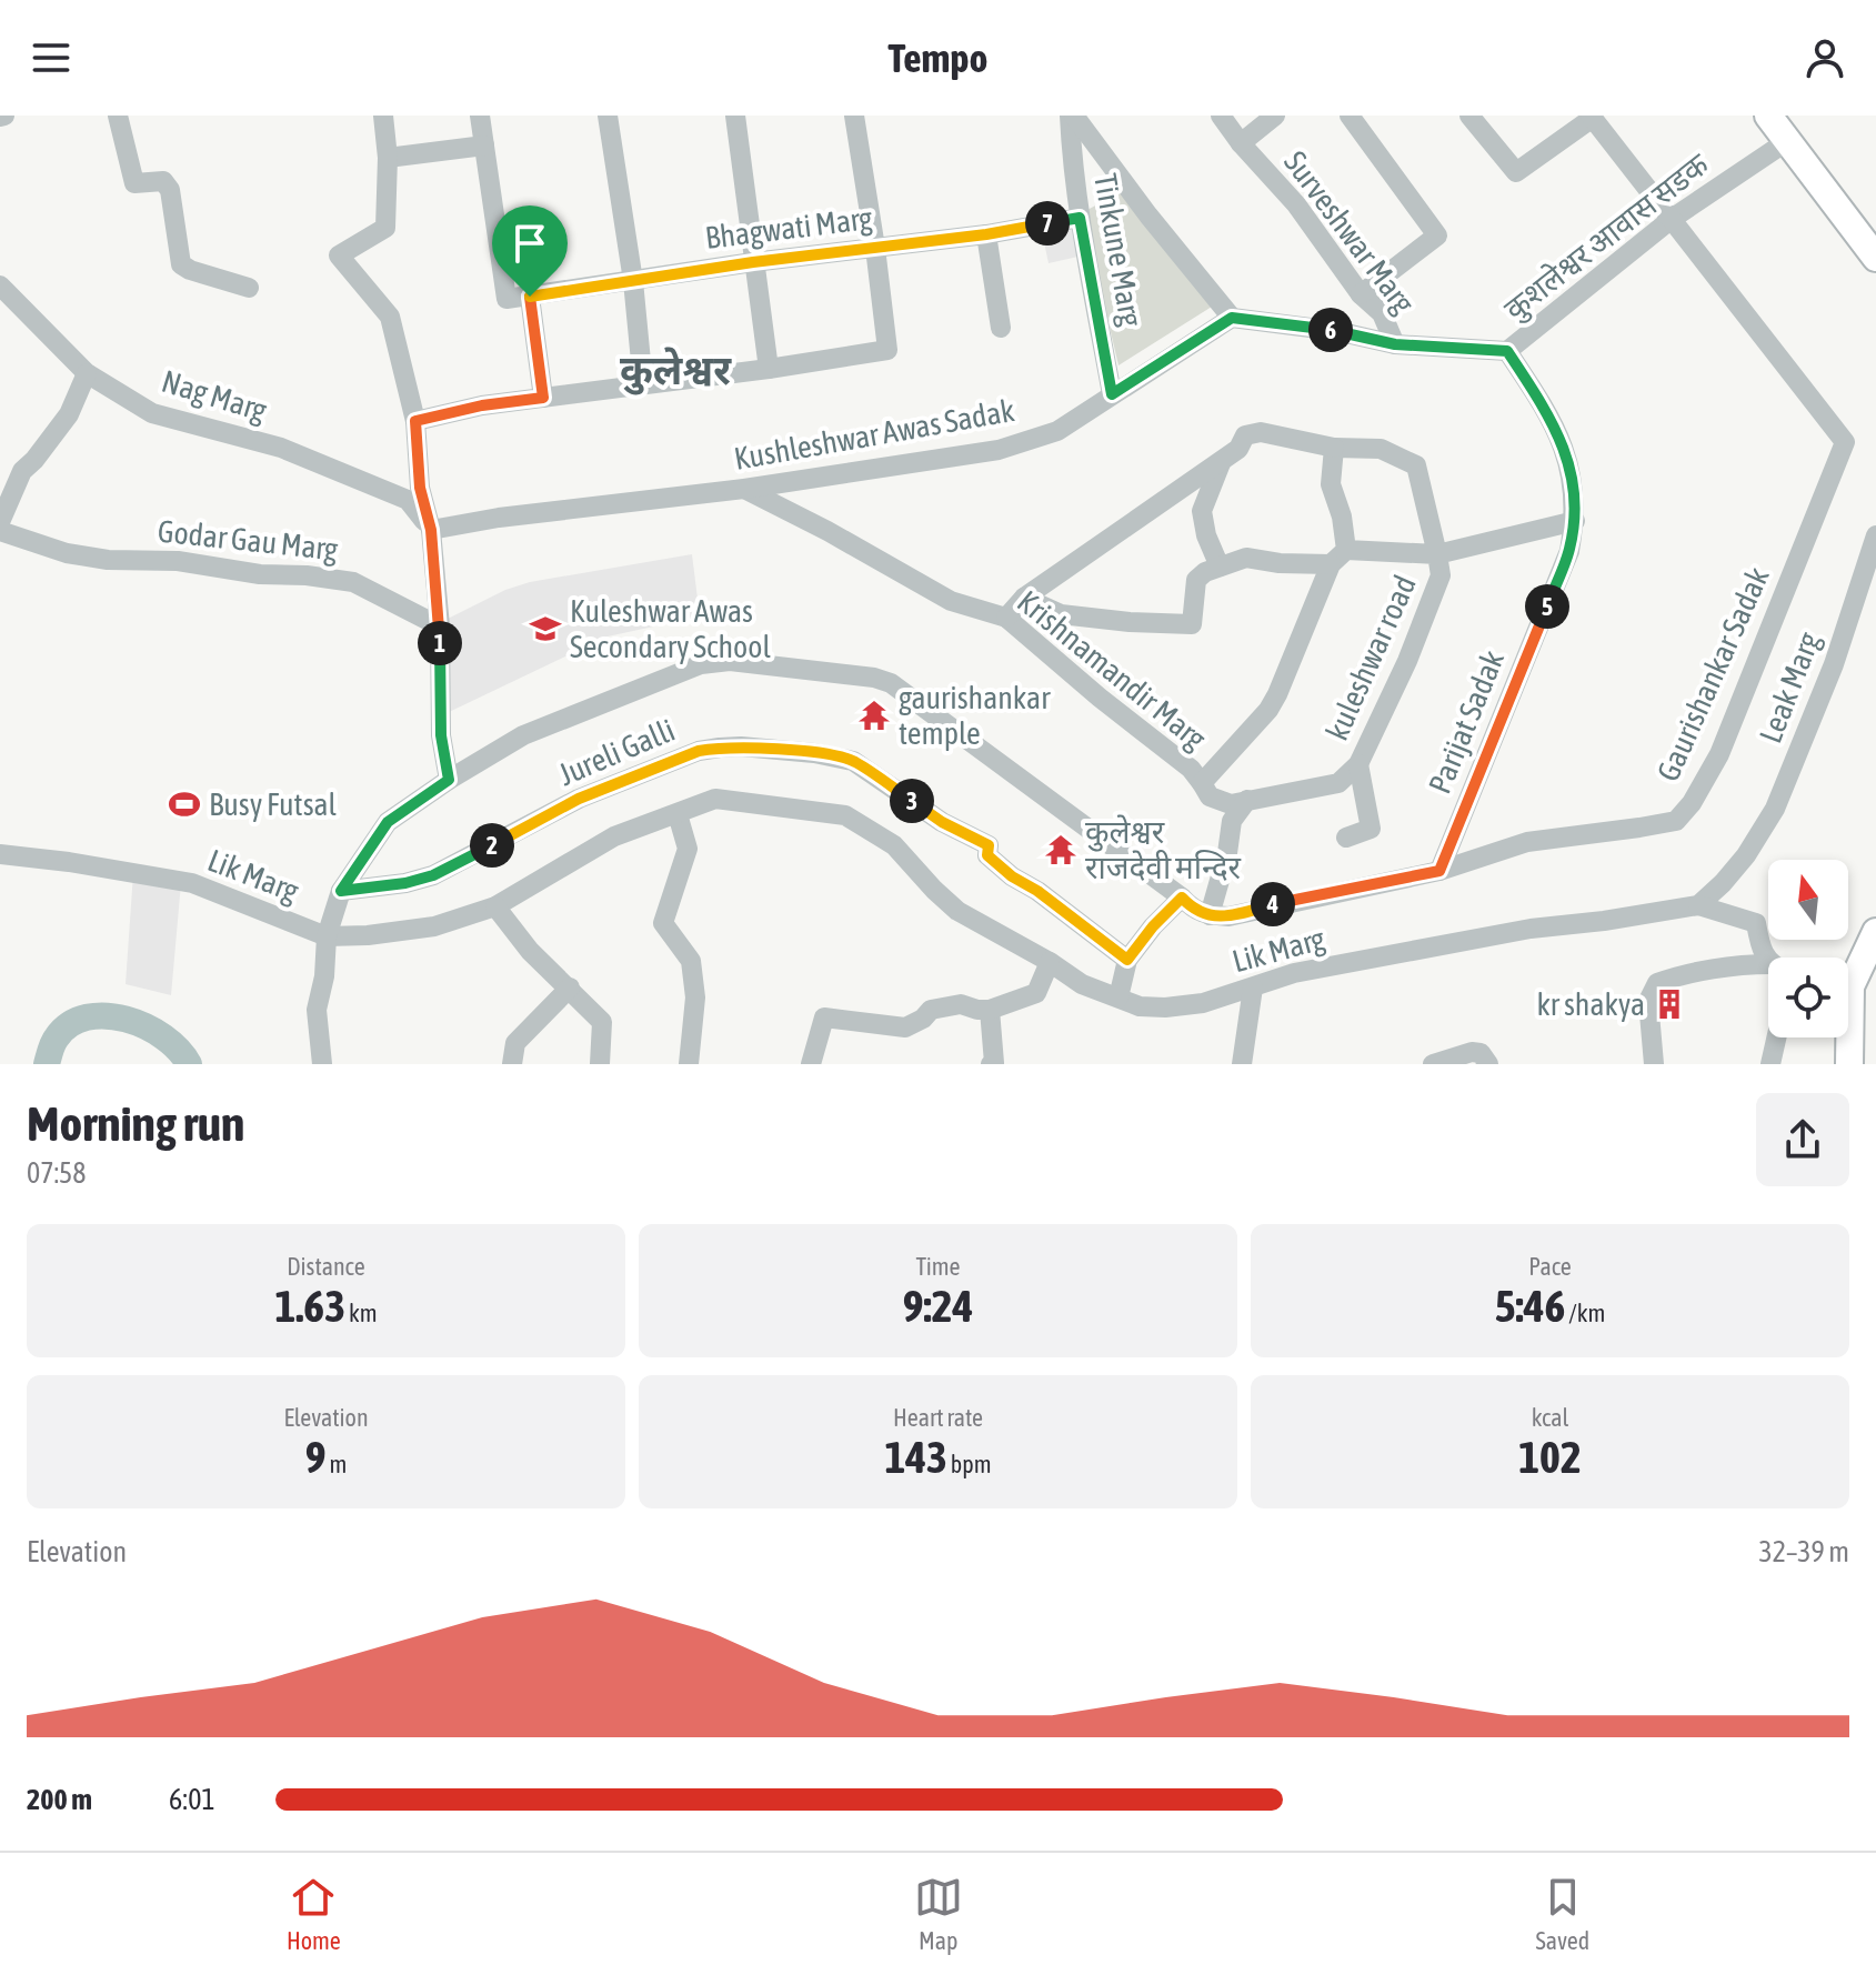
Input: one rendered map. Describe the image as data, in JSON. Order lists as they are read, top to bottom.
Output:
{
  "streets": {
    "street": [
      "Bhagwati Marg",
      "Surveshwar Marg",
      "कुशलेश्वर आवास सडक",
      "Tinkune Marg",
      "Nag Marg",
      "Kushleshwar Awas Sadak",
      "Godar Gau Marg",
      "kuleshwar road",
      "Krishnamandir Marg",
      "Gaurishankar Sadak",
      "Leak Marg",
      "Parijat Sadak",
      "Jureli Galli",
      "Lik Marg"
    ]
  },
  "crossings": [
    ["Bhagwati Marg", "Tinkune Marg"],
    ["कुशलेश्वर आवास सडक", "Gaurishankar Sadak"],
    ["कुशलेश्वर आवास सडक", "Parijat Sadak"],
    ["Tinkune Marg", "Kushleshwar Awas Sadak"],
    ["Nag Marg", "Kushleshwar Awas Sadak"],
    ["Kushleshwar Awas Sadak", "Krishnamandir Marg"],
    ["kuleshwar road", "Krishnamandir Marg"],
    ["kuleshwar road", "Parijat Sadak"],
    ["Gaurishankar Sadak", "Parijat Sadak"],
    ["Leak Marg", "Lik Marg"]
  ],
  "districts": ["कुलेश्वर"],
  "places": {
    "school or university": ["Kuleshwar Awas Secondary School"],
    "temple": ["gaurishankar temple", "कुलेश्वर राजदेवी मन्दिर"],
    "sports": ["Busy Futsal"],
    "building": ["kr shakya"]
  },
  "north": "top",
  "page": {
    "header": "Tempo",
    "pins": [
      "7",
      "6",
      "5",
      "1",
      "3",
      "2",
      "4"
    ],
    "heading": ["Morning run", "07:58"],
    "stats": [
      ["Distance", "1.63 km"],
      ["Time", "9:24"],
      ["Pace", "5:46 /km"],
      ["Elevation", "9 m"],
      ["Heart rate", "143 bpm"],
      ["kcal", "102"]
    ],
    "chart": ["Elevation", "32–39 m"],
    "list": [
      {
        "name": "200 m",
        "note": "6:01"
      }
    ],
    "tabs": ["Home", "Map", "Saved"]
  }
}
